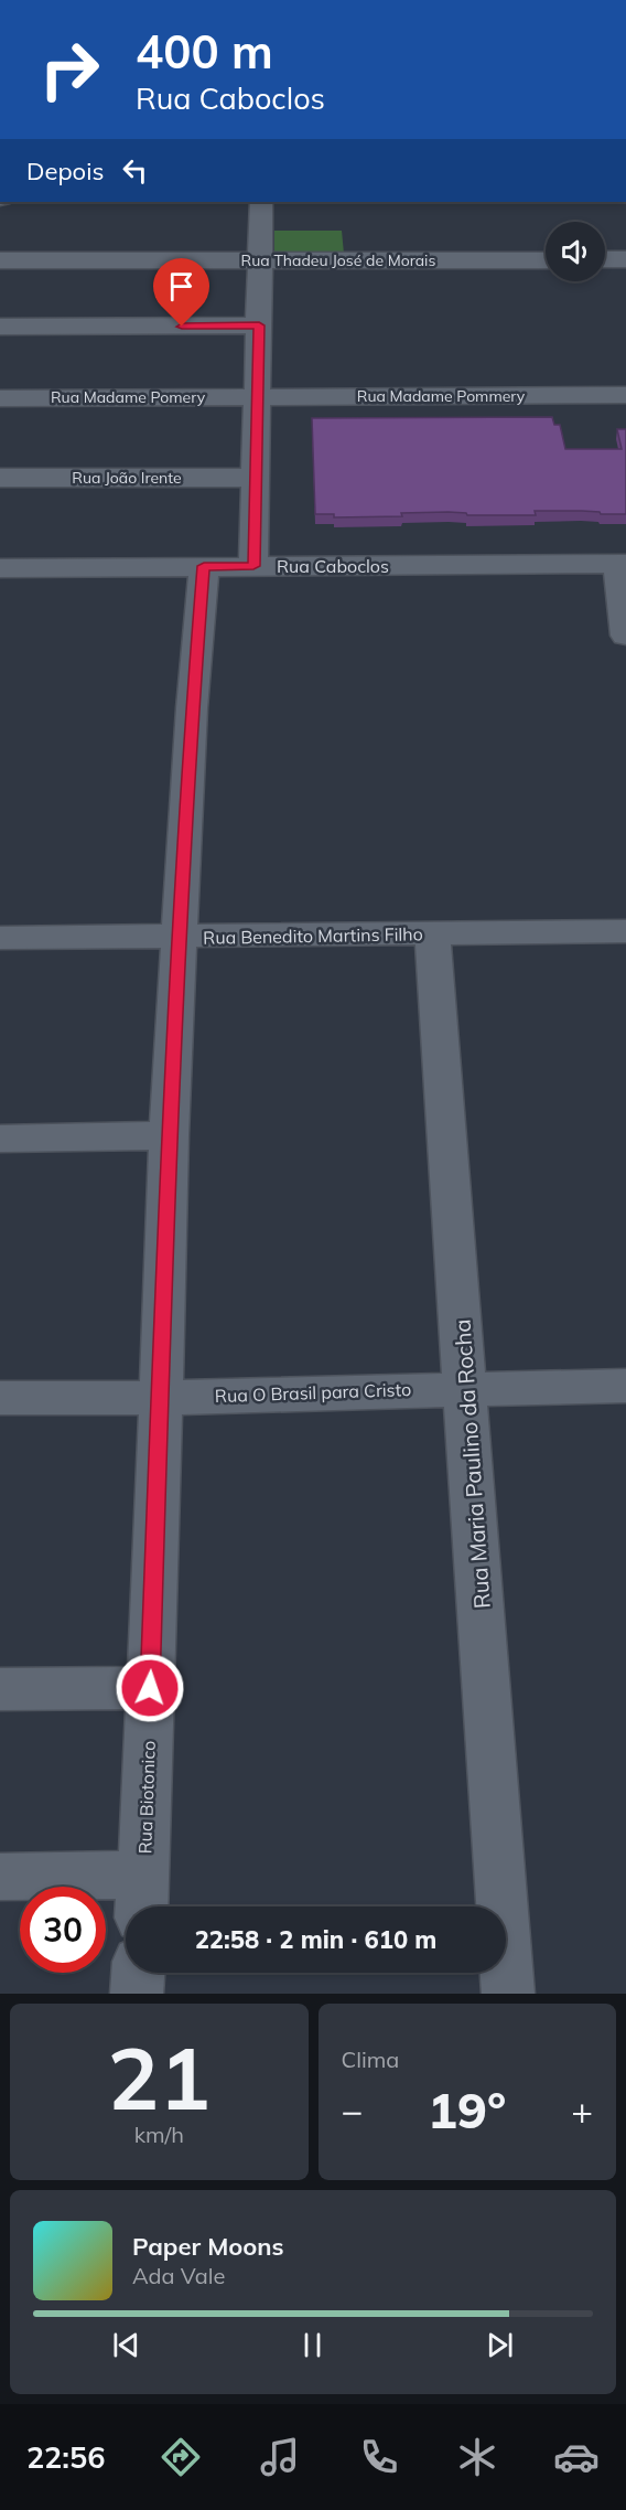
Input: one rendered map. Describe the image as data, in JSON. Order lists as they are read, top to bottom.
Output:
{
  "streets": {
    "street": [
      "Rua Thadeu José de Morais",
      "Rua Madame Pommery",
      "Rua Madame Pomery",
      "Rua João Irente",
      "Rua Caboclos",
      "Rua Benedito Martins Filho",
      "Rua O Brasil para Cristo",
      "Rua Maria Paulino da Rocha",
      "Rua Biotonico"
    ]
  },
  "crossings": [
    ["Rua Madame Pommery", "Rua Madame Pomery"],
    ["Rua Caboclos", "Rua Biotonico"],
    ["Rua Benedito Martins Filho", "Rua Maria Paulino da Rocha"],
    ["Rua Benedito Martins Filho", "Rua Biotonico"],
    ["Rua O Brasil para Cristo", "Rua Maria Paulino da Rocha"],
    ["Rua O Brasil para Cristo", "Rua Biotonico"]
  ],
  "page": {
    "turn": ["400 m", "Rua Caboclos"],
    "then": "Depois",
    "limit": "30",
    "trip": "22:58 · 2 min · 610 m",
    "tile": [
      ["21", "km/h"],
      "Clima"
    ],
    "heat": ["−", "19°", "+"],
    "song": ["Paper Moons", "Ada Vale"],
    "tabs": "22:56"
  }
}
